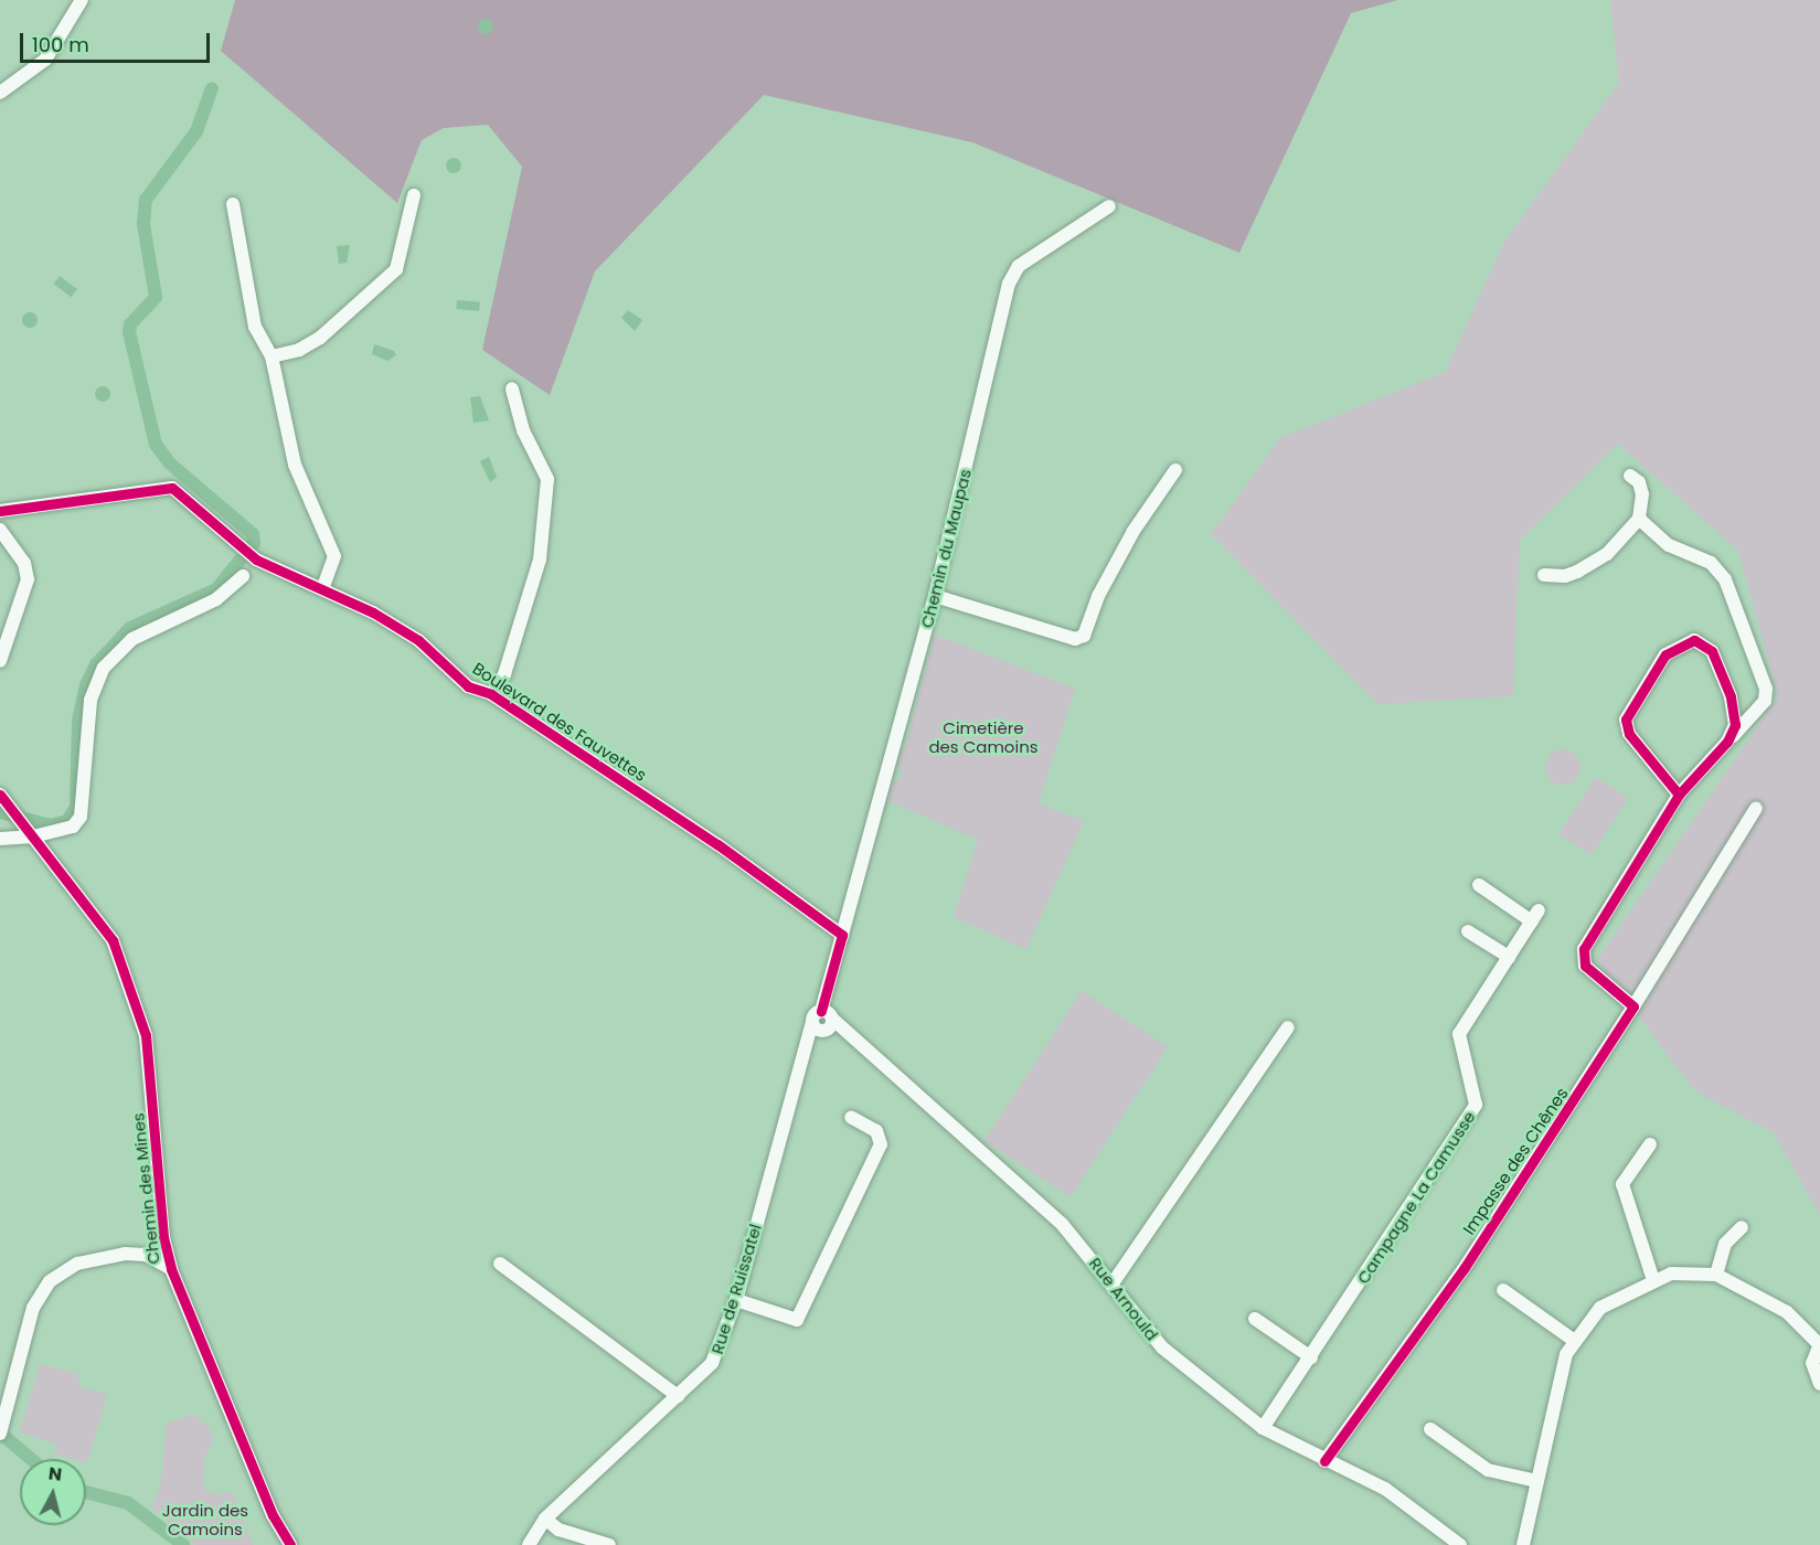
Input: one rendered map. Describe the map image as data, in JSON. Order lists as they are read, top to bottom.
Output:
{
  "streets": {
    "street": [
      "Chemin du Maupas",
      "Boulevard des Fauvettes",
      "Impasse des Chênes",
      "Chemin des Mines",
      "Campagne La Camusse",
      "Rue de Ruissatel",
      "Rue Arnould"
    ]
  },
  "crossings": [
    ["Chemin du Maupas", "Boulevard des Fauvettes"],
    ["Impasse des Chênes", "Rue Arnould"],
    ["Campagne La Camusse", "Rue Arnould"],
    ["Rue de Ruissatel", "Rue Arnould"]
  ],
  "parks": ["Cimetière des Camoins", "Jardin des Camoins"],
  "scale_bar": "100 m",
  "north": "top"
}
